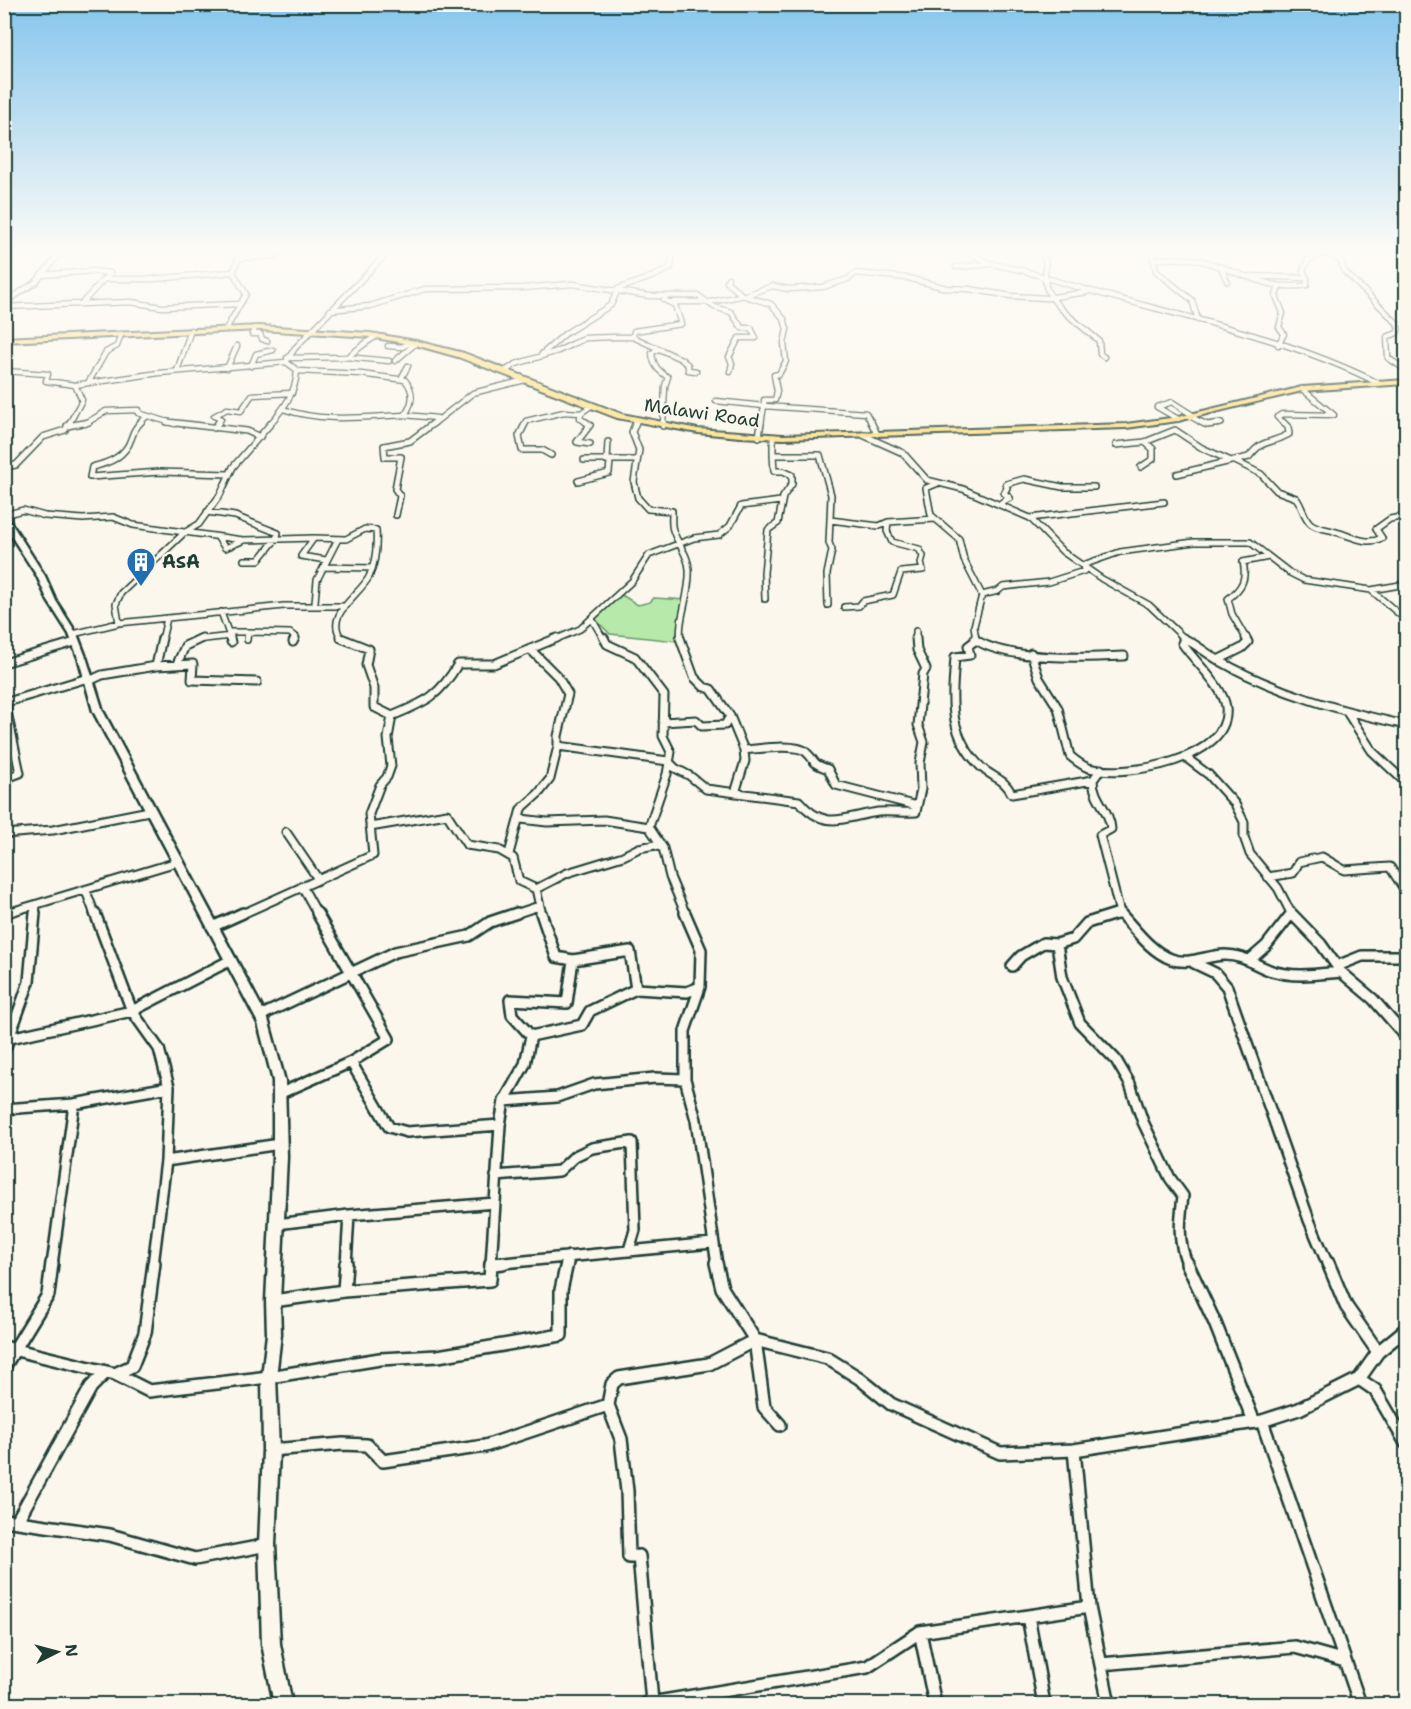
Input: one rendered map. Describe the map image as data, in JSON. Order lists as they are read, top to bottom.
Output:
{
  "streets": {
    "main road": ["Malawi Road"]
  },
  "places": {
    "building": ["ASA"]
  },
  "north": "right"
}
